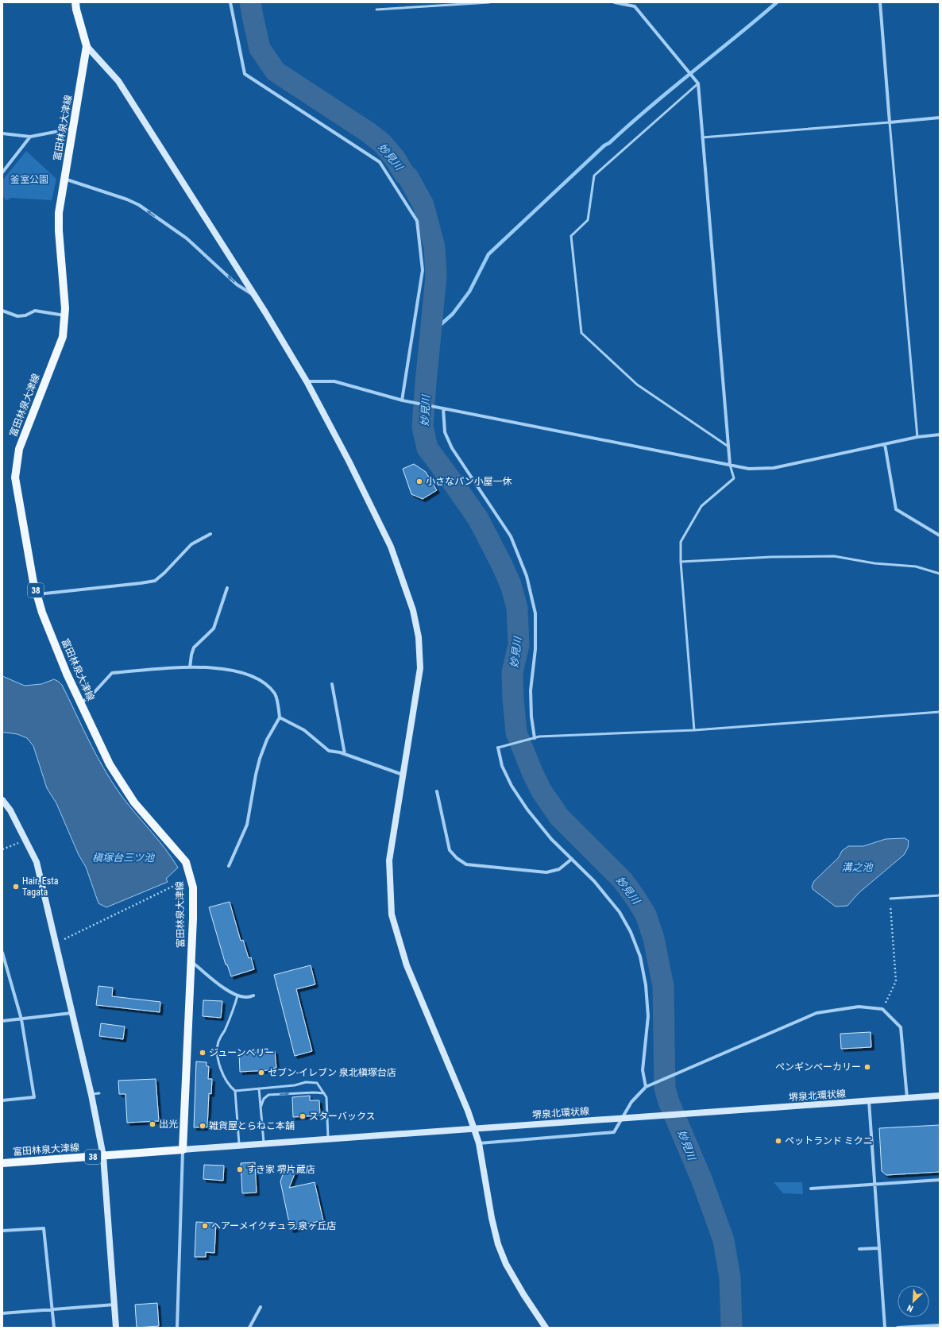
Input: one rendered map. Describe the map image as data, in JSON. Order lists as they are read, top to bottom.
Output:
{
  "streets": {
    "main road": ["富田林泉大津線", "38"],
    "street": ["堺泉北環状線"]
  },
  "crossings": [
    ["富田林泉大津線", "堺泉北環状線"]
  ],
  "water": ["妙見川", "槇塚台三ツ池", "溝之池"],
  "parks": ["釜室公園"],
  "places": [
    "小さなパン小屋一休",
    "Hair. Esta Tagata",
    "ジューンベリー",
    "ペンギンベーカリー",
    "セブン-イレブン 泉北槇塚台店",
    "スターバックス",
    "出光",
    "雑貨屋とらねこ本舗",
    "ペットランド ミクニ",
    "すき家 堺片蔵店",
    "ヘアーメイクチュラ 泉ヶ丘店"
  ],
  "north": "bottom left"
}
